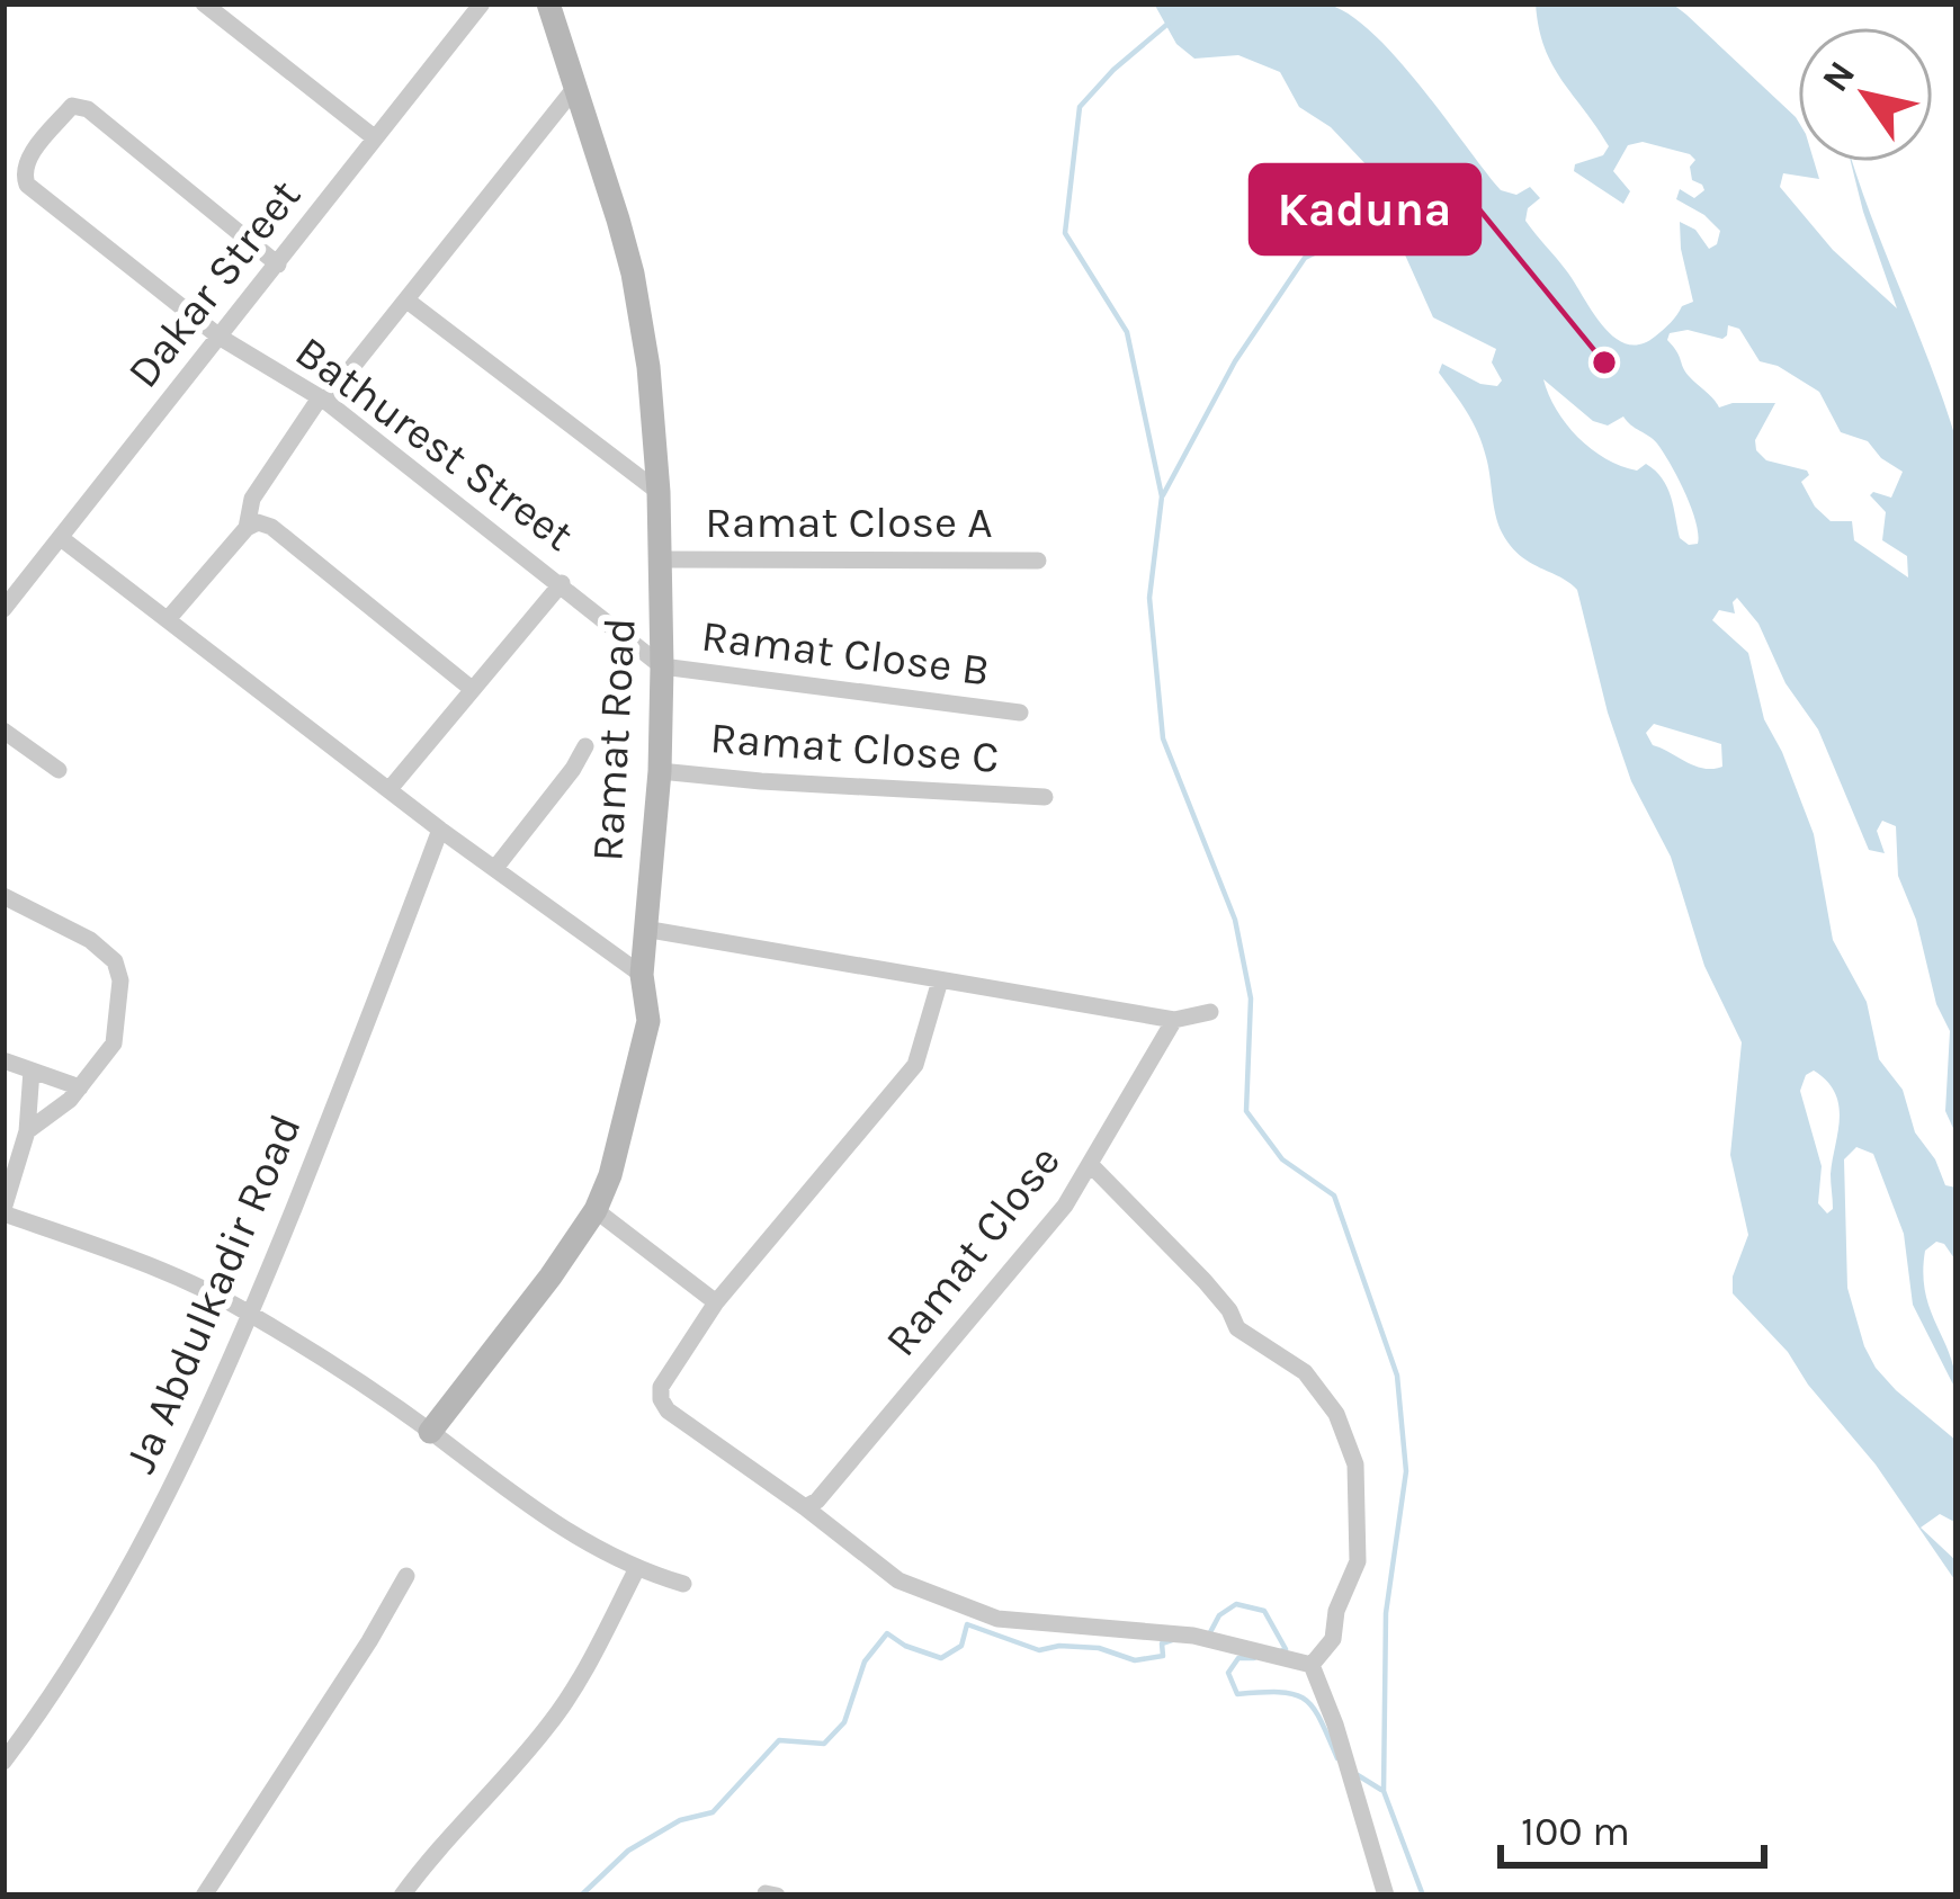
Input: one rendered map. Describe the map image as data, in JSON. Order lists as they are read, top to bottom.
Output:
{
  "streets": {
    "street": [
      "Dakar Street",
      "Bathurest Street",
      "Ramat Close A",
      "Ramat Close B",
      "Ramat Road",
      "Ramat Close C",
      "Ramat Close",
      "Ja Abdulkadir Road"
    ]
  },
  "crossings": [
    ["Dakar Street", "Bathurest Street"],
    ["Bathurest Street", "Ramat Close B"],
    ["Bathurest Street", "Ramat Road"],
    ["Ramat Close A", "Ramat Road"],
    ["Ramat Close B", "Ramat Road"],
    ["Ramat Road", "Ramat Close C"]
  ],
  "places": ["Kaduna"],
  "scale_bar": "100 m",
  "north": "top left"
}
